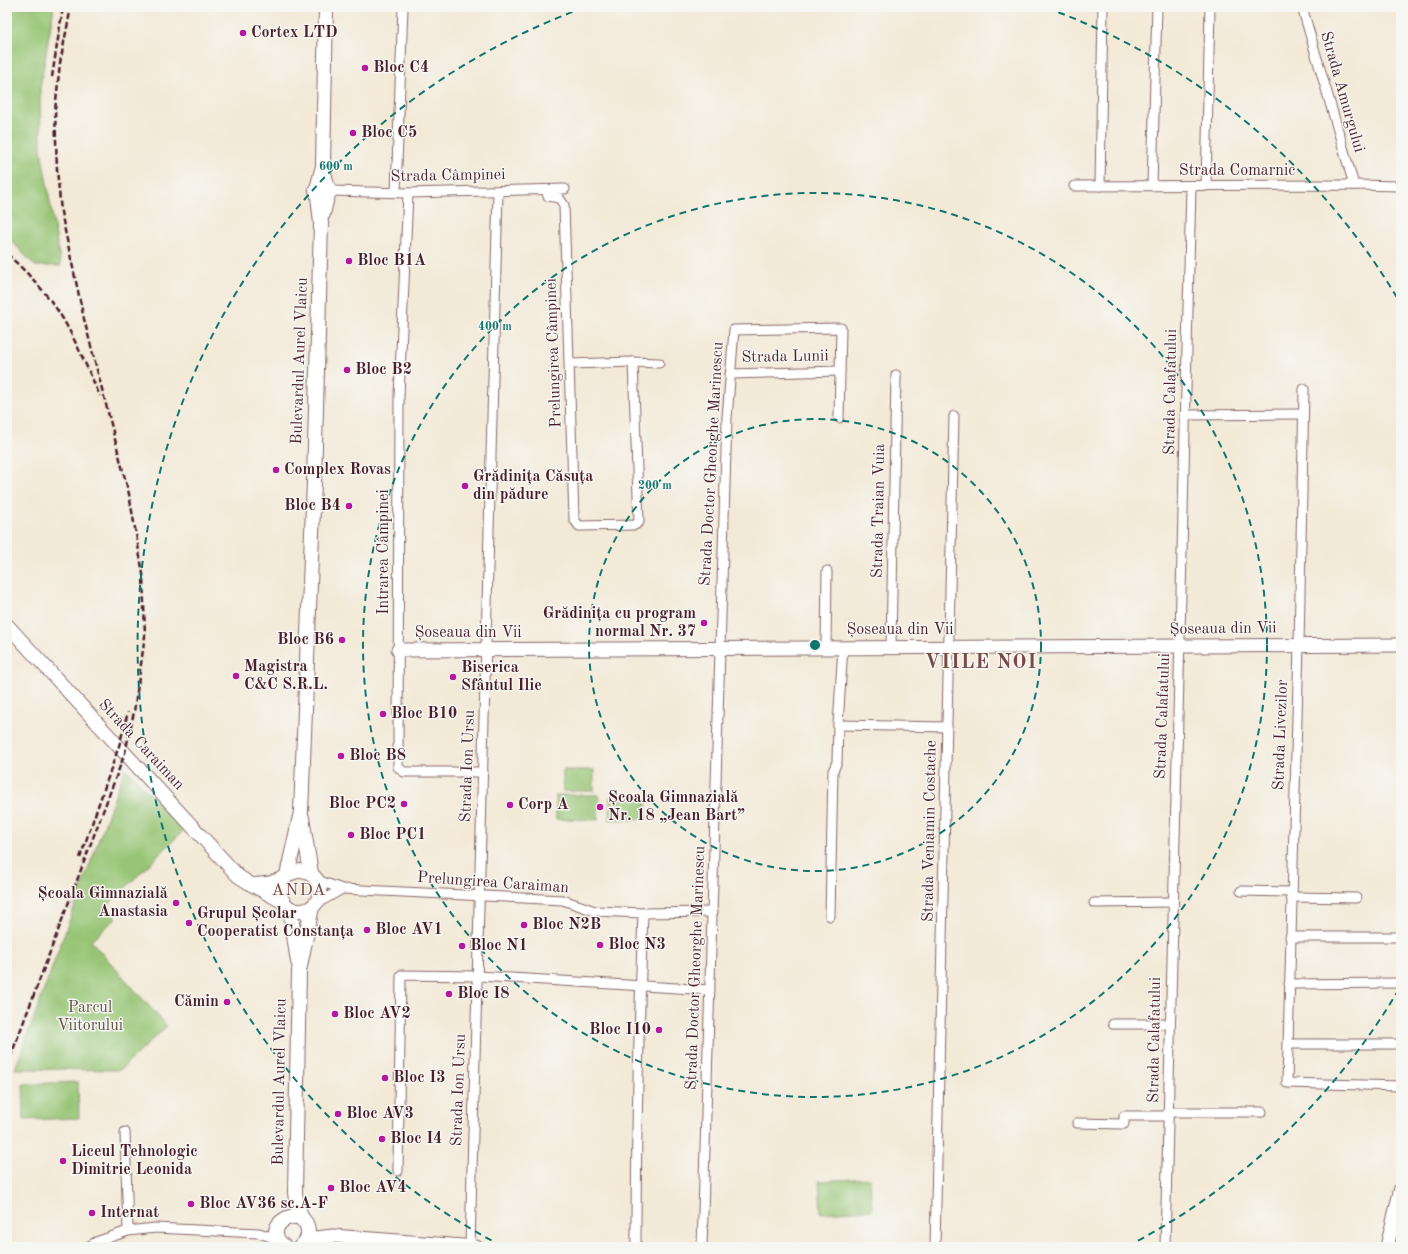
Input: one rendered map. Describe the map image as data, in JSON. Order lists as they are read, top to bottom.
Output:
{
  "streets": {
    "main road": ["Bulevardul Aurel Vlaicu"],
    "street": [
      "Strada Amurgului",
      "Strada Comarnic",
      "Strada Câmpinei",
      "Prelungirea Câmpinei",
      "Strada Lunii",
      "Strada Calafatului",
      "Strada Doctor Gheorghe Marinescu",
      "Strada Traian Vuia",
      "Intrarea Câmpinei",
      "Șoseaua din Vii",
      "Strada Livezilor",
      "Strada Caraiman",
      "Strada Ion Ursu",
      "Strada Veniamin Costache",
      "Prelungirea Caraiman"
    ]
  },
  "crossings": [
    ["Strada Amurgului", "Strada Comarnic"],
    ["Strada Comarnic", "Strada Calafatului"],
    ["Strada Câmpinei", "Prelungirea Câmpinei"],
    ["Strada Câmpinei", "Bulevardul Aurel Vlaicu"],
    ["Strada Câmpinei", "Intrarea Câmpinei"],
    ["Strada Câmpinei", "Strada Ion Ursu"],
    ["Strada Lunii", "Strada Doctor Gheorghe Marinescu"],
    ["Bulevardul Aurel Vlaicu", "Strada Caraiman"],
    ["Bulevardul Aurel Vlaicu", "Prelungirea Caraiman"],
    ["Strada Calafatului", "Șoseaua din Vii"],
    ["Strada Doctor Gheorghe Marinescu", "Șoseaua din Vii"],
    ["Strada Doctor Gheorghe Marinescu", "Prelungirea Caraiman"],
    ["Strada Traian Vuia", "Șoseaua din Vii"],
    ["Intrarea Câmpinei", "Șoseaua din Vii"],
    ["Intrarea Câmpinei", "Strada Ion Ursu"],
    ["Șoseaua din Vii", "Strada Livezilor"],
    ["Șoseaua din Vii", "Strada Ion Ursu"],
    ["Șoseaua din Vii", "Strada Veniamin Costache"],
    ["Strada Caraiman", "Prelungirea Caraiman"],
    ["Strada Ion Ursu", "Prelungirea Caraiman"]
  ],
  "districts": ["VIILE NOI", "ANDA"],
  "parks": ["Parcul Viitorului"],
  "places": [
    "Cortex LTD",
    "Bloc C4",
    "Bloc C5",
    "Bloc B1A",
    "Bloc B2",
    "Complex Rovas",
    "Grădinița Căsuța din pădure",
    "Bloc B4",
    "Grădinița cu program normal Nr. 37",
    "Bloc B6",
    "Magistra C&C S.R.L.",
    "Biserica Sfântul Ilie",
    "Bloc B10",
    "Bloc B8",
    "Bloc PC2",
    "Corp A",
    "Școala Gimnazială Nr. 18 „Jean Bart”",
    "Bloc PC1",
    "Școala Gimnazială Anastasia",
    "Grupul Școlar Cooperatist Constanța",
    "Bloc N2B",
    "Bloc AV1",
    "Bloc N3",
    "Bloc N1",
    "Bloc I8",
    "Cămin",
    "Bloc AV2",
    "Bloc I10",
    "Bloc I3",
    "Bloc AV3",
    "Bloc I4",
    "Liceul Tehnologic Dimitrie Leonida",
    "Bloc AV4",
    "Bloc AV36 sc.A-F",
    "Internat"
  ],
  "rings": ["600 m", "400 m", "200 m"]
}
